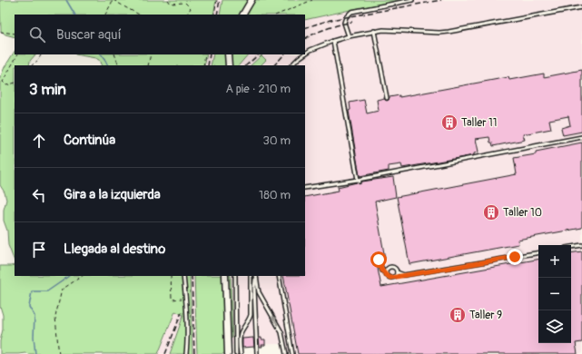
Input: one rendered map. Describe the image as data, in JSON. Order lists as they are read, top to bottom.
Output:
{
  "places": {
    "building": ["Taller 11", "Taller 10", "Taller 9"]
  },
  "page": {
    "search": "Buscar aquí",
    "heading": ["3 min", "A pie · 210 m"],
    "list": [
      ["Continúa", "30 m"],
      ["Gira a la izquierda", "180 m"],
      "Llegada al destino"
    ],
    "map_buttons": ["+", "−"]
  }
}
